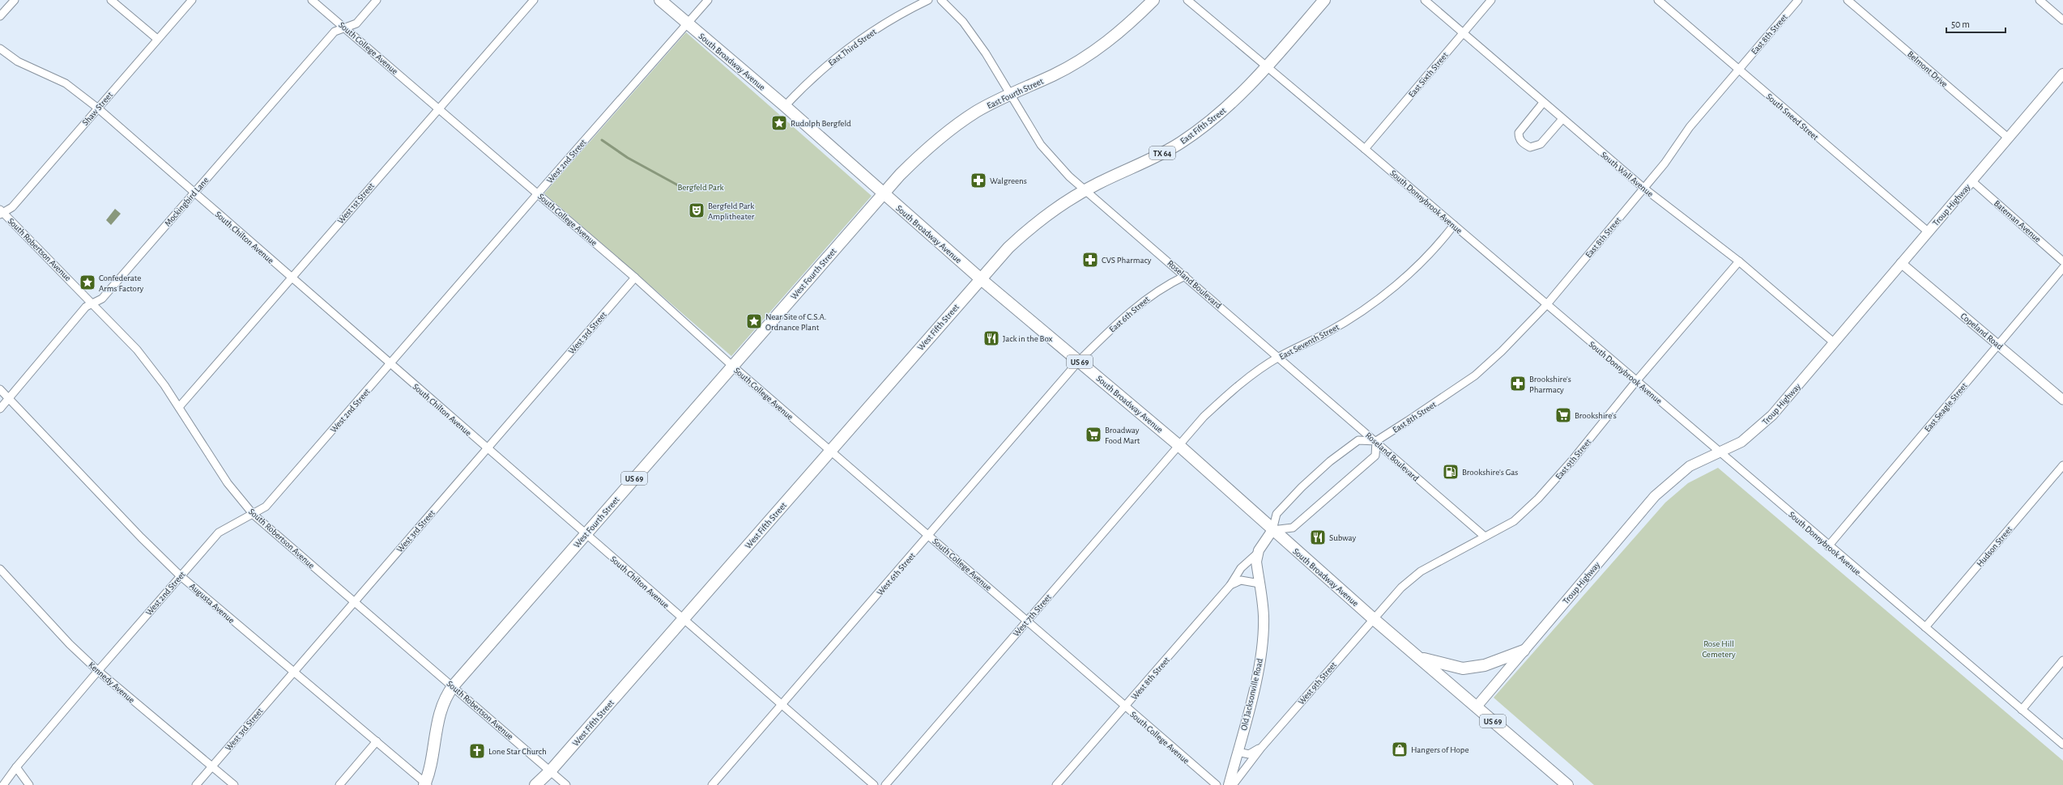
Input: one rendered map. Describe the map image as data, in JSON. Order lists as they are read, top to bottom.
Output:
{
  "streets": {
    "main road": [
      "South Broadway Avenue",
      "East Fourth Street",
      "East Fifth Street",
      "TX 64",
      "Troup Highway",
      "West Fourth Street",
      "West Fifth Street",
      "US 69",
      "Old Jacksonville Road"
    ],
    "street": [
      "East 8th Street",
      "East Third Street",
      "South College Avenue",
      "Belmont Drive",
      "East Sixth Street",
      "Shaw Street",
      "South Sneed Street",
      "West 2nd Street",
      "South Wall Avenue",
      "Mockingbird Lane",
      "South Donnybrook Avenue",
      "West 1st Street",
      "Bateman Avenue",
      "South Chilton Avenue",
      "South Robertson Avenue",
      "Roseland Boulevard",
      "East 6th Street",
      "Copeland Road",
      "West 3rd Street",
      "East Seventh Street",
      "East Seagle Street",
      "East 9th Street",
      "Hudson Street",
      "West 6th Street",
      "Augusta Avenue",
      "West 7th Street",
      "West 8th Street",
      "Kennedy Avenue",
      "West 9th Street"
    ]
  },
  "crossings": [
    ["East 8th Street", "South Sneed Street"],
    ["East 8th Street", "South Wall Avenue"],
    ["East 8th Street", "South Donnybrook Avenue"],
    ["East 8th Street", "Roseland Boulevard"],
    ["East Third Street", "South Broadway Avenue"],
    ["South College Avenue", "West 2nd Street"],
    ["South College Avenue", "Mockingbird Lane"],
    ["South College Avenue", "West 1st Street"],
    ["South College Avenue", "West Fourth Street"],
    ["South College Avenue", "West Fifth Street"],
    ["South College Avenue", "West 3rd Street"],
    ["South College Avenue", "West 6th Street"],
    ["South College Avenue", "West 7th Street"],
    ["South College Avenue", "West 8th Street"],
    ["South Broadway Avenue", "East Fourth Street"],
    ["South Broadway Avenue", "East Fifth Street"],
    ["South Broadway Avenue", "West 2nd Street"],
    ["South Broadway Avenue", "Troup Highway"],
    ["South Broadway Avenue", "West Fourth Street"],
    ["South Broadway Avenue", "East 6th Street"],
    ["South Broadway Avenue", "West Fifth Street"],
    ["South Broadway Avenue", "East Seventh Street"],
    ["South Broadway Avenue", "East 9th Street"],
    ["South Broadway Avenue", "West 6th Street"],
    ["South Broadway Avenue", "West 7th Street"],
    ["South Broadway Avenue", "West 9th Street"],
    ["Belmont Drive", "Troup Highway"],
    ["East Sixth Street", "South Wall Avenue"],
    ["East Sixth Street", "South Donnybrook Avenue"],
    ["East Fourth Street", "West Fourth Street"],
    ["East Fourth Street", "Roseland Boulevard"],
    ["Shaw Street", "South Chilton Avenue"],
    ["Shaw Street", "South Robertson Avenue"],
    ["South Sneed Street", "Troup Highway"],
    ["East Fifth Street", "South Donnybrook Avenue"],
    ["East Fifth Street", "Roseland Boulevard"],
    ["East Fifth Street", "West Fifth Street"],
    ["West 2nd Street", "South Chilton Avenue"],
    ["West 2nd Street", "South Robertson Avenue"],
    ["West 2nd Street", "Augusta Avenue"],
    ["West 2nd Street", "Kennedy Avenue"],
    ["South Wall Avenue", "Troup Highway"],
    ["South Wall Avenue", "East 9th Street"],
    ["Mockingbird Lane", "South Chilton Avenue"],
    ["Mockingbird Lane", "South Robertson Avenue"],
    ["Mockingbird Lane", "Augusta Avenue"],
    ["South Donnybrook Avenue", "Troup Highway"],
    ["South Donnybrook Avenue", "East Seventh Street"],
    ["South Donnybrook Avenue", "East Seagle Street"],
    ["South Donnybrook Avenue", "East 9th Street"],
    ["South Donnybrook Avenue", "Hudson Street"],
    ["West 1st Street", "South Chilton Avenue"],
    ["West 1st Street", "South Robertson Avenue"],
    ["Troup Highway", "Bateman Avenue"],
    ["Troup Highway", "Copeland Road"],
    ["South Chilton Avenue", "West Fourth Street"],
    ["South Chilton Avenue", "West Fifth Street"],
    ["South Chilton Avenue", "West 3rd Street"],
    ["South Chilton Avenue", "West 6th Street"],
    ["South Robertson Avenue", "West Fourth Street"],
    ["South Robertson Avenue", "West Fifth Street"],
    ["South Robertson Avenue", "West 3rd Street"],
    ["West Fourth Street", "Augusta Avenue"],
    ["Roseland Boulevard", "East 6th Street"],
    ["Roseland Boulevard", "East Seventh Street"],
    ["Roseland Boulevard", "East 9th Street"],
    ["East 6th Street", "West 6th Street"],
    ["Copeland Road", "East Seagle Street"],
    ["West 3rd Street", "Augusta Avenue"],
    ["West 3rd Street", "Kennedy Avenue"],
    ["East Seventh Street", "West 7th Street"],
    ["East 9th Street", "West 9th Street"],
    ["West 8th Street", "Old Jacksonville Road"],
    ["West 9th Street", "Old Jacksonville Road"]
  ],
  "parks": ["Bergfeld Park", "Rose Hill Cemetery"],
  "places": {
    "place": ["Rudolph Bergfeld", "Confederate Arms Factory", "Near Site of C.S.A. Ordnance Plant"],
    "pharmacy": ["Walgreens", "CVS Pharmacy", "Brookshire's Pharmacy"],
    "theatre": ["Bergfeld Park Amplitheater"],
    "restaurant": ["Jack in the Box", "Subway"],
    "supermarket": ["Brookshire's", "Broadway Food Mart"],
    "fuel station": ["Brookshire's Gas"],
    "shop": ["Hangers of Hope"],
    "church": ["Lone Star Church"]
  },
  "scale_bar": "50 m"
}
